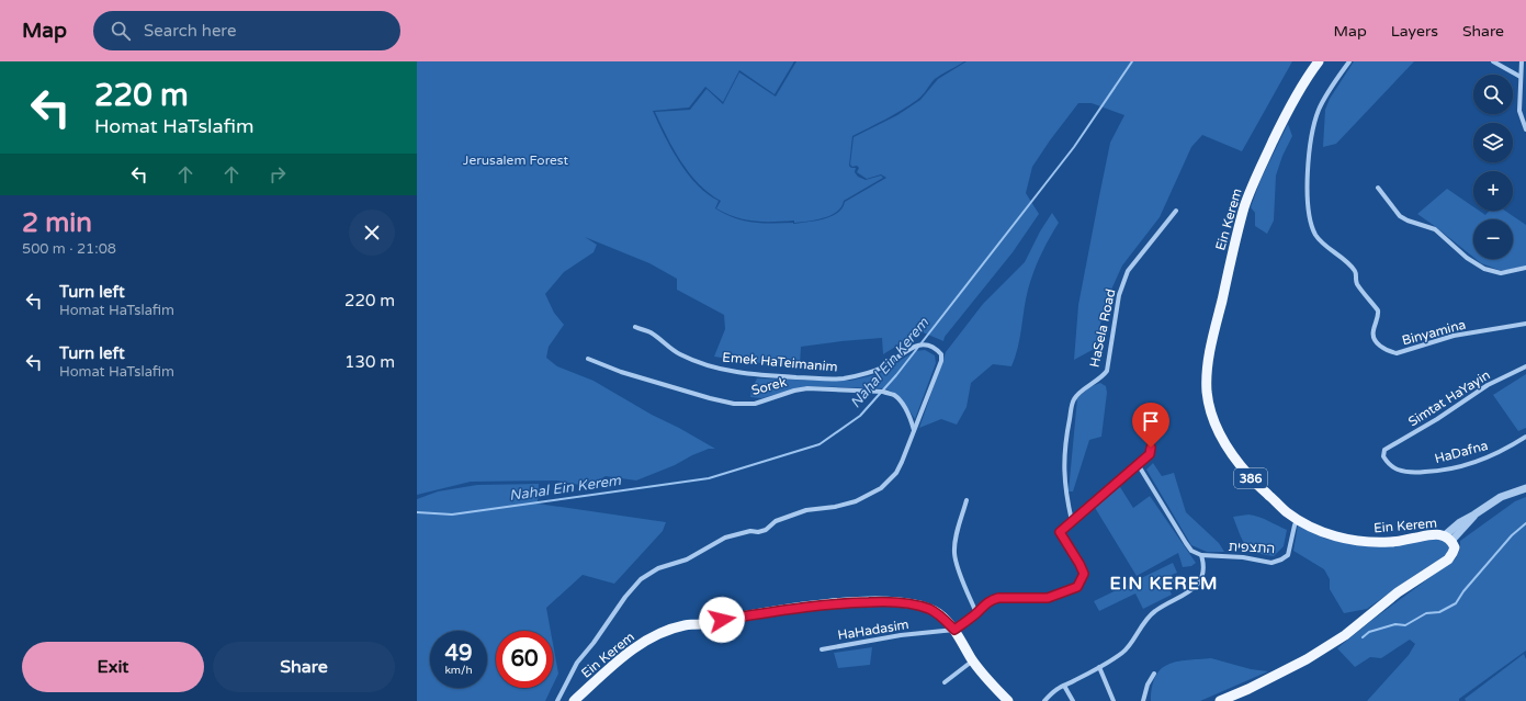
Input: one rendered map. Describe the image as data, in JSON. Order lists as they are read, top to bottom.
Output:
{
  "streets": {
    "main road": ["Ein Kerem", "386"],
    "street": [
      "HaSela Road",
      "Binyamina",
      "Emek HaTeimanim",
      "Sorek",
      "Simtat HaYayin",
      "HaDafna",
      "התצפית",
      "HaHadasim"
    ]
  },
  "crossings": [
    ["Ein Kerem", "התצפית"],
    ["Ein Kerem", "HaHadasim"],
    ["Emek HaTeimanim", "Sorek"],
    ["Simtat HaYayin", "HaDafna"]
  ],
  "districts": ["EIN KEREM"],
  "water": ["Nahal Ein Kerem"],
  "parks": ["Jerusalem Forest"],
  "page": {
    "header": "Map",
    "search": "Search here",
    "nav": ["Map", "Layers", "Share"],
    "turn": ["220 m", "Homat HaTslafim"],
    "map_buttons": ["+", "−"],
    "heading": ["2 min", "500 m · 21:08"],
    "list": [
      {
        "name": "Turn left",
        "note": "Homat HaTslafim",
        "value": "220 m"
      },
      {
        "name": "Turn left",
        "note": "Homat HaTslafim",
        "value": "130 m"
      }
    ],
    "speed": "49 km/h",
    "limit": "60",
    "buttons": ["Exit", "Share"]
  }
}
